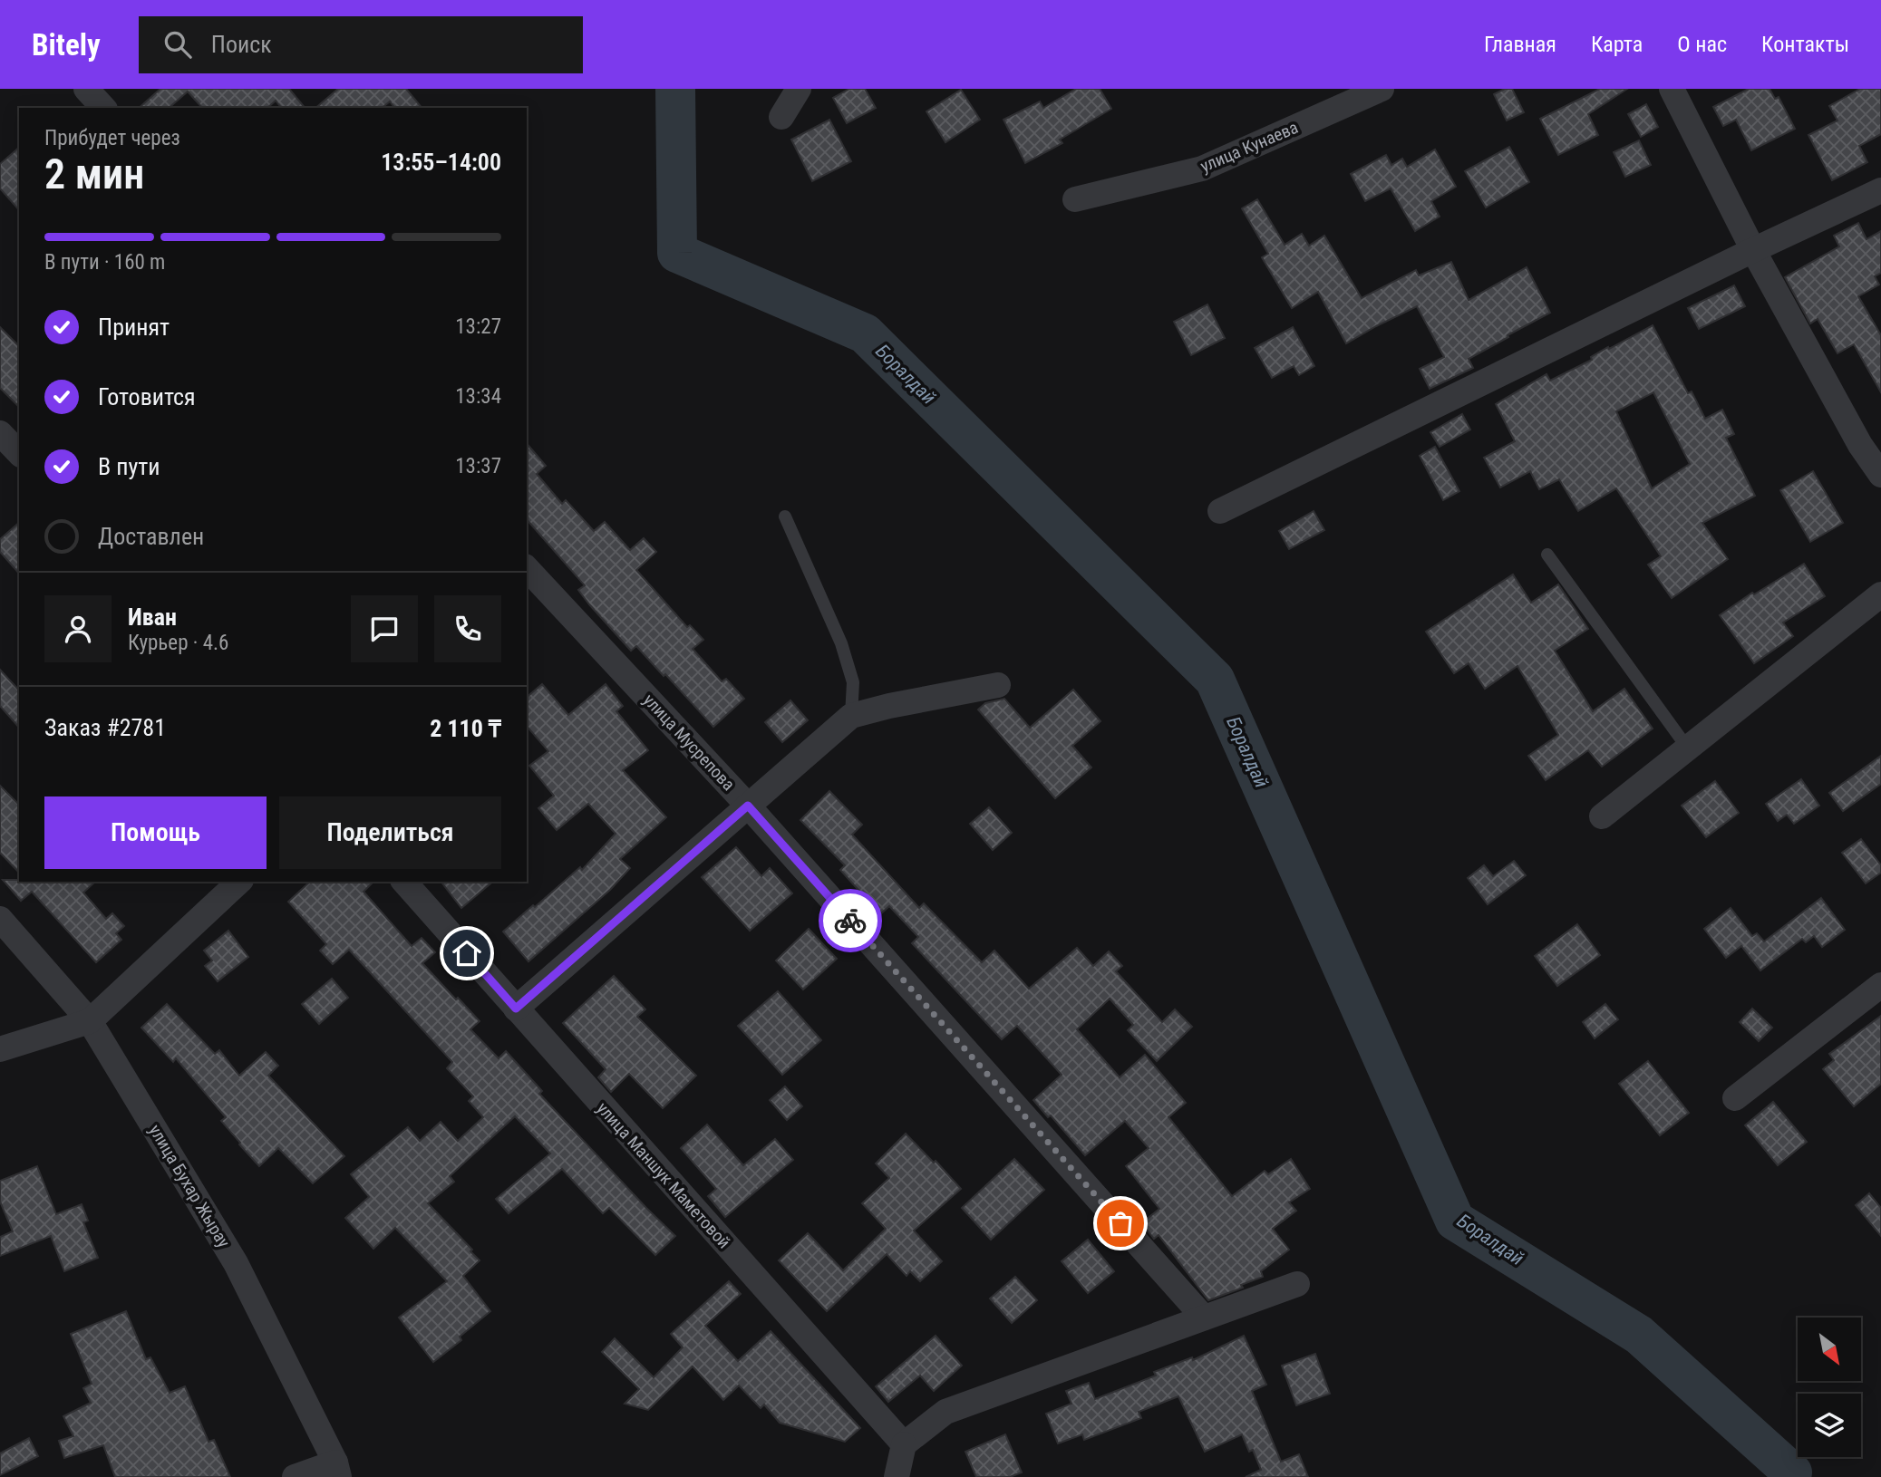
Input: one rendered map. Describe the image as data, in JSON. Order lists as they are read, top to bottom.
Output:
{
  "streets": {
    "street": [
      "улица Кунаева",
      "улица Мусрепова",
      "улица Маншук Маметовой",
      "улица Бухар Жырау"
    ]
  },
  "water": ["Боралдай"],
  "north": "bottom right",
  "page": {
    "header": "Bitely",
    "search": "Поиск",
    "nav": [
      "Главная",
      "Карта",
      "О нас",
      "Контакты"
    ],
    "heading": ["2 мин", "Прибудет через", "13:55–14:00"],
    "panel": [
      "Иван",
      "Курьер · 4.6",
      "Заказ #2781",
      "2 110 ₸"
    ],
    "bar": "В пути · 160 m",
    "list": [
      ["Принят", "13:27"],
      ["Готовится", "13:34"],
      ["В пути", "13:37"],
      "Доставлен"
    ],
    "buttons": ["Помощь", "Поделиться"]
  }
}
